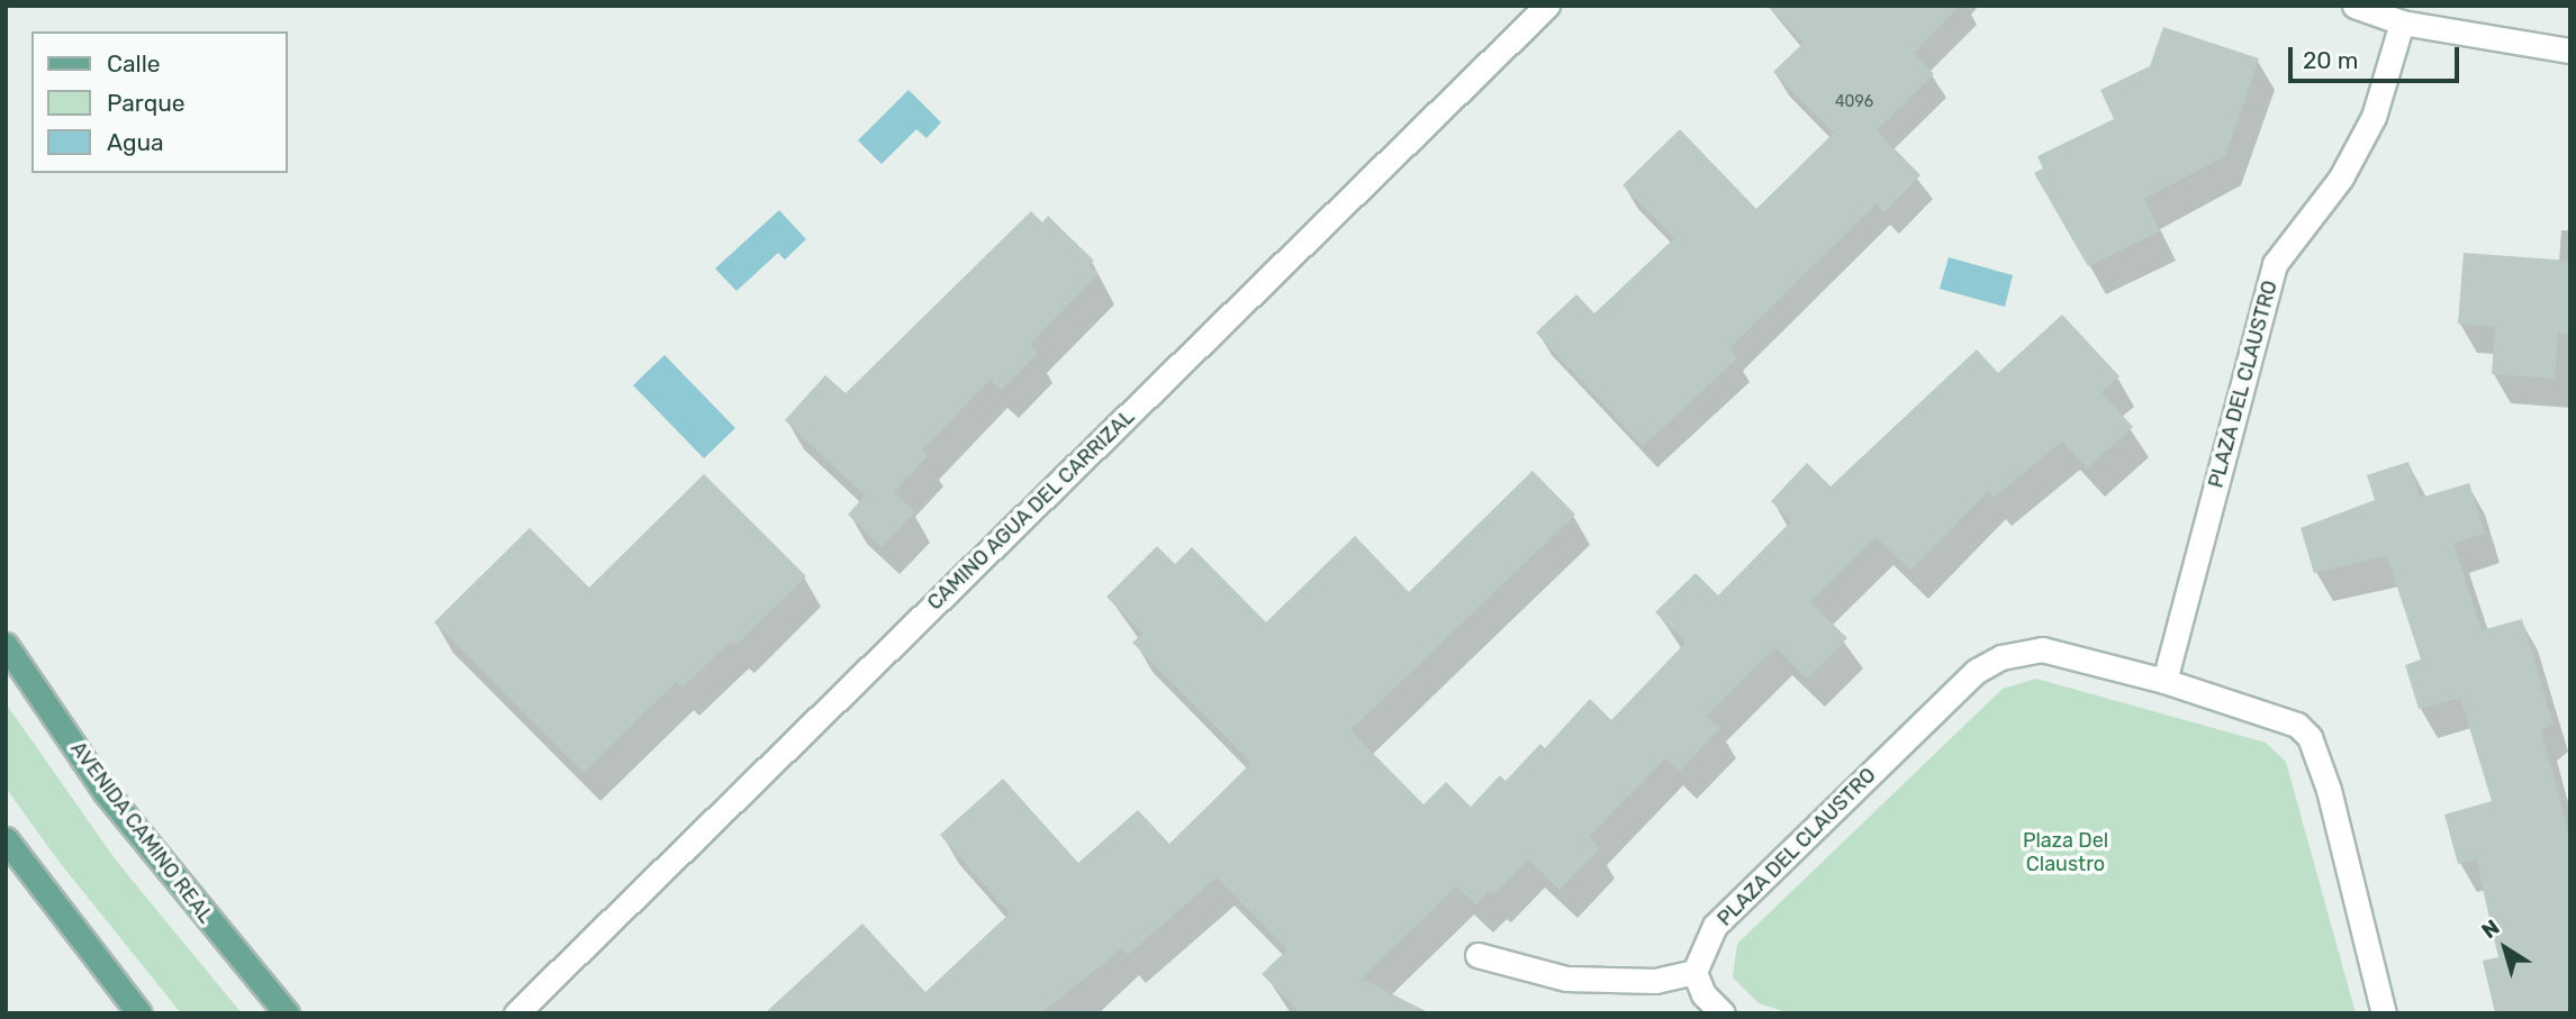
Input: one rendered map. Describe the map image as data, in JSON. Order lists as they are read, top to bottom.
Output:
{
  "streets": {
    "main road": ["AVENIDA CAMINO REAL"],
    "street": ["PLAZA DEL CLAUSTRO", "CAMINO AGUA DEL CARRIZAL"]
  },
  "parks": ["Plaza Del Claustro"],
  "house_numbers": ["4096"],
  "legend": ["Calle", "Parque", "Agua"],
  "scale_bar": "20 m",
  "north": "top left"
}
